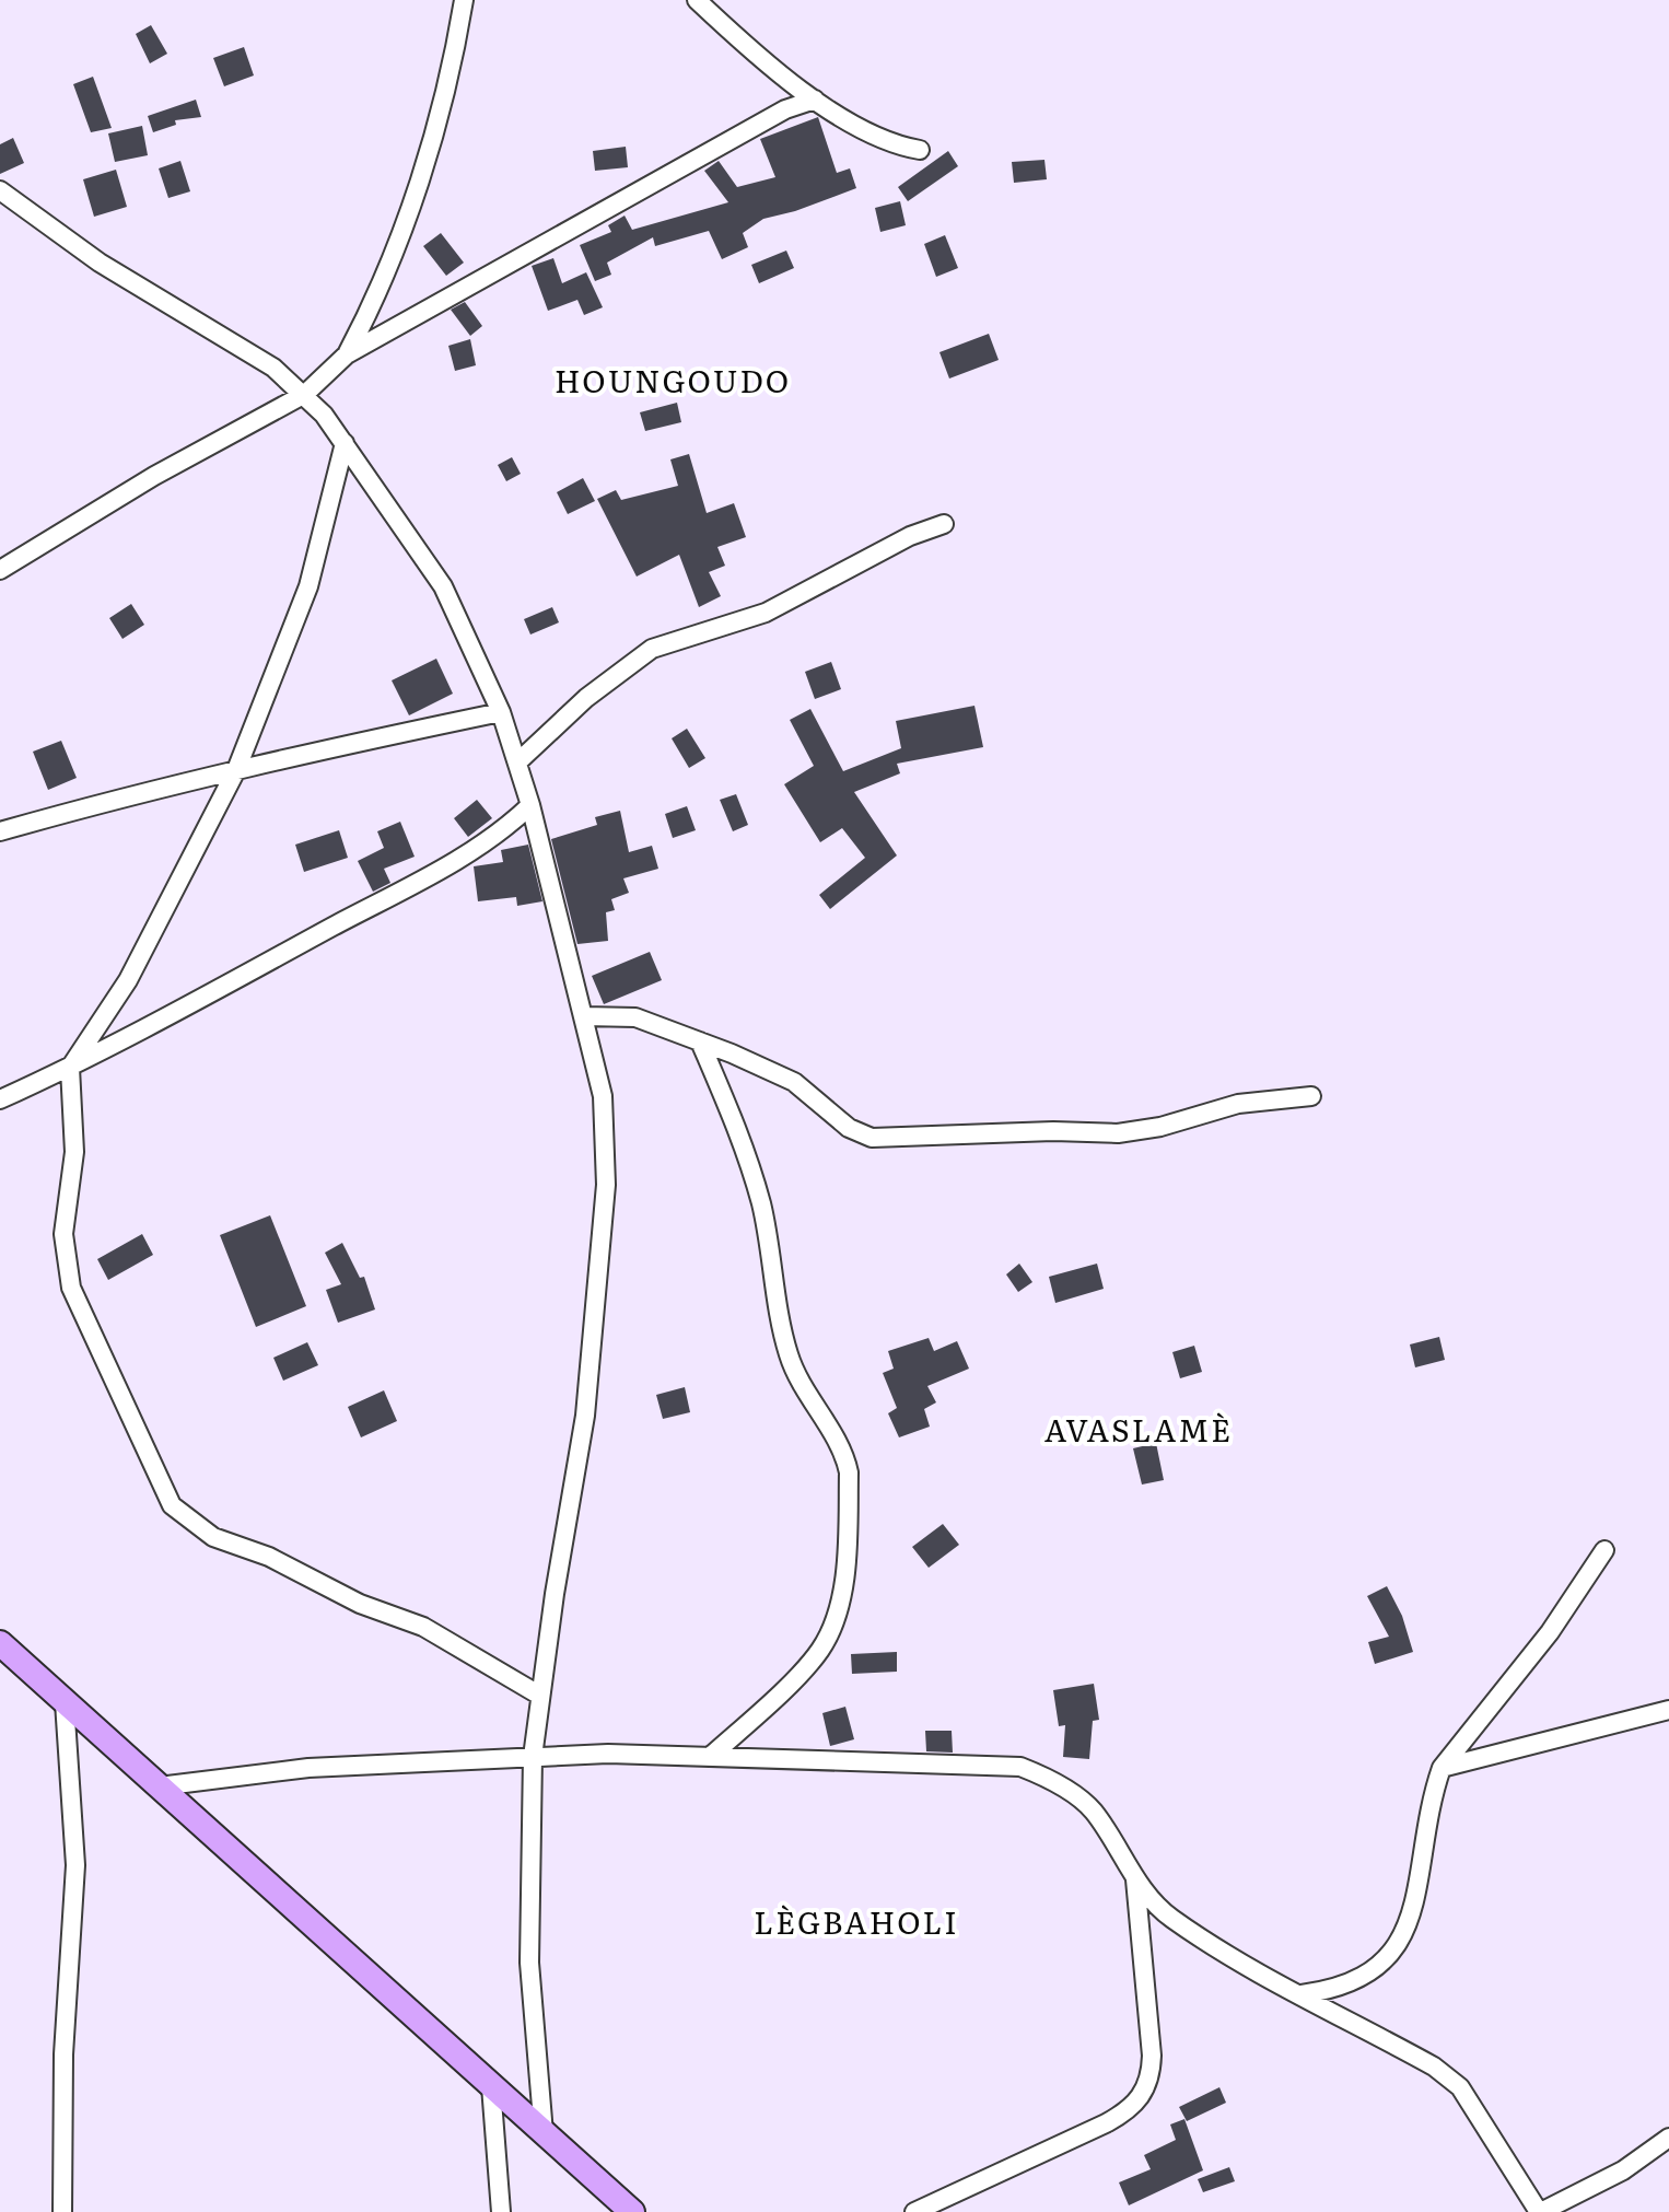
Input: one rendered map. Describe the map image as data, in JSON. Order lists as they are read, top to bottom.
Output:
{
  "districts": ["HOUNGOUDO", "AVASLAMÈ", "LÈGBAHOLI"]
}
